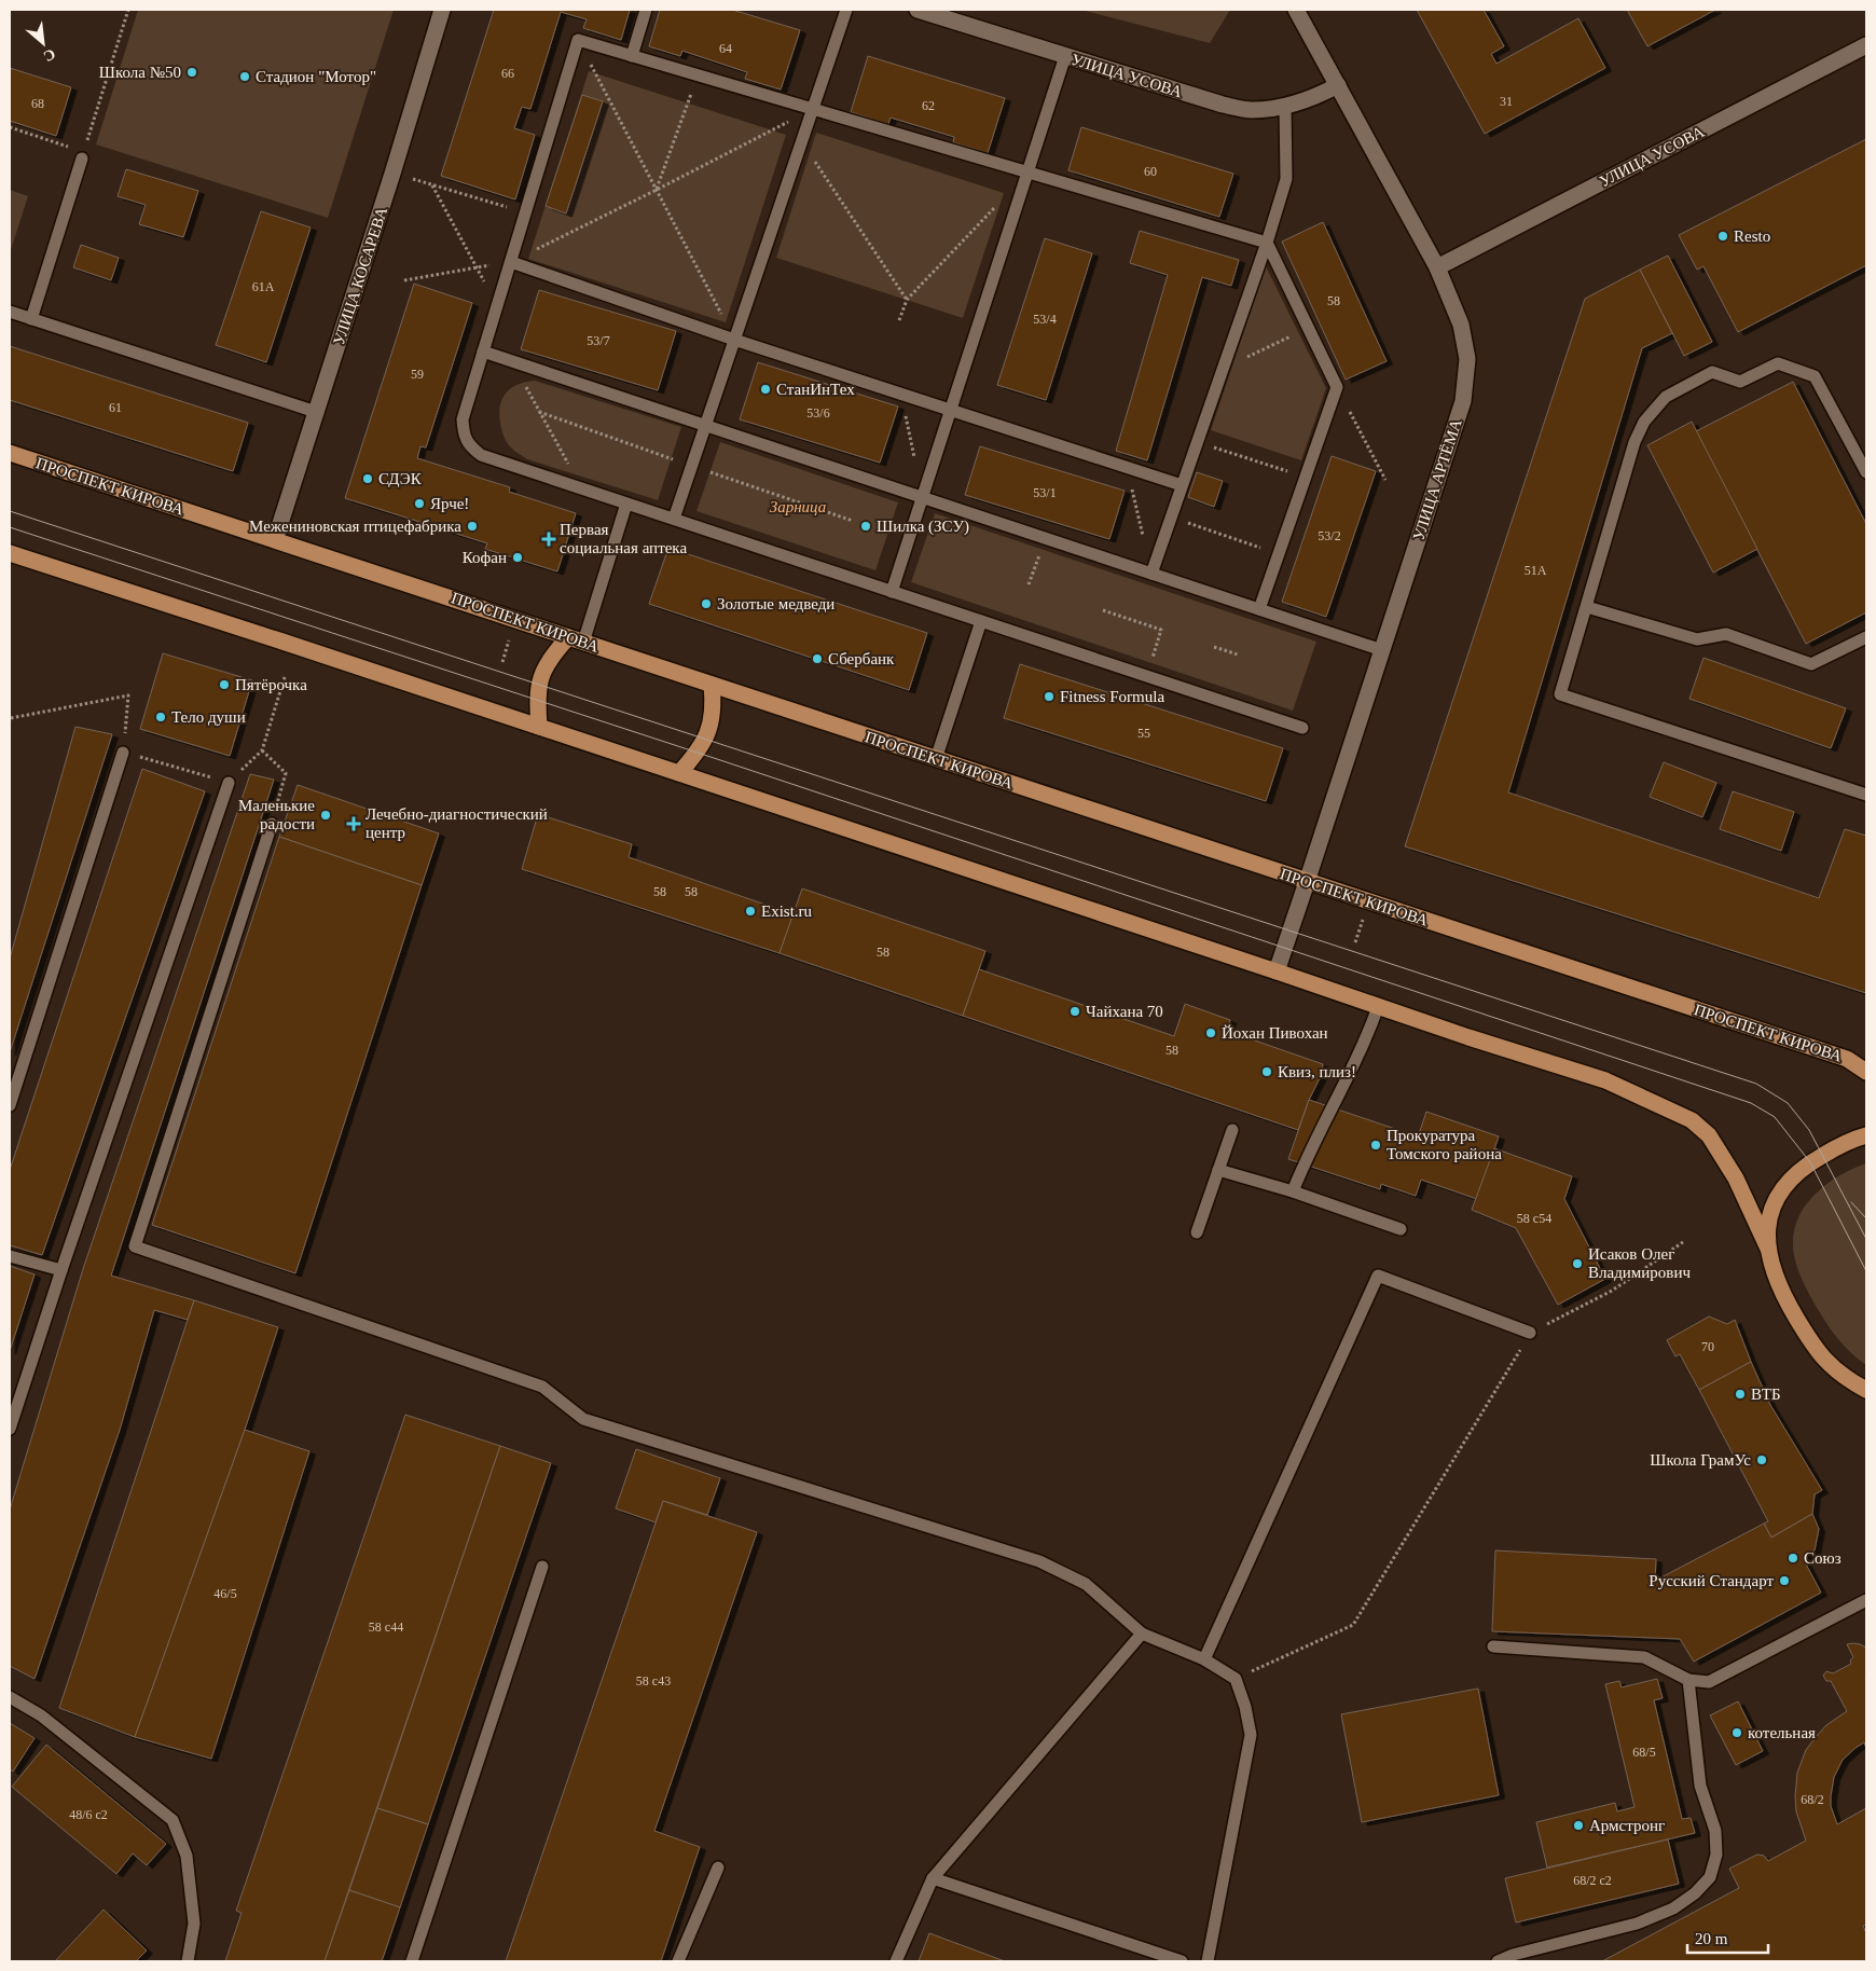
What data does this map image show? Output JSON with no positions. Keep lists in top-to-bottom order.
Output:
{
  "streets": {
    "main road": [
      "УЛИЦА УСОВА",
      "УЛИЦА КОСАРЕВА",
      "УЛИЦА АРТЁМА",
      "ПРОСПЕКТ КИРОВА"
    ]
  },
  "crossings": [
    ["УЛИЦА УСОВА", "УЛИЦА АРТЁМА"],
    ["УЛИЦА КОСАРЕВА", "ПРОСПЕКТ КИРОВА"],
    ["УЛИЦА АРТЁМА", "ПРОСПЕКТ КИРОВА"]
  ],
  "parks": ["Зарница"],
  "places": {
    "other": [
      "Школа №50",
      "Стадион \"Мотор\"",
      "Resto",
      "СтанИнТех",
      "СДЭК",
      "Ярче!",
      "Межениновская птицефабрика",
      "Шилка (ЗСУ)",
      "Кофан",
      "Золотые медведи",
      "Сбербанк",
      "Пятёрочка",
      "Fitness Formula",
      "Тело души",
      "Маленькие радости",
      "Exist.ru",
      "Чайхана 70",
      "Йохан Пивохан",
      "Квиз, плиз!",
      "Прокуратура Томского района",
      "Исаков Олег Владимирович",
      "ВТБ",
      "Школа ГрамУс",
      "Союз",
      "Русский Стандарт",
      "котельная",
      "Армстронг"
    ],
    "health": ["Первая социальная аптека", "Лечебно-диагностический центр"]
  },
  "house_numbers": [
    "64",
    "66",
    "31",
    "68",
    "62",
    "60",
    "61А",
    "58",
    "53/4",
    "53/7",
    "59",
    "61",
    "53/6",
    "53/1",
    "53/2",
    "51А",
    "55",
    "58",
    "58",
    "58",
    "58",
    "58 с54",
    "70",
    "46/5",
    "58 с44",
    "58 с43",
    "68/5",
    "68/2",
    "48/6 с2",
    "68/2 с2"
  ],
  "scale_bar": "20 m",
  "north": "bottom right"
}
